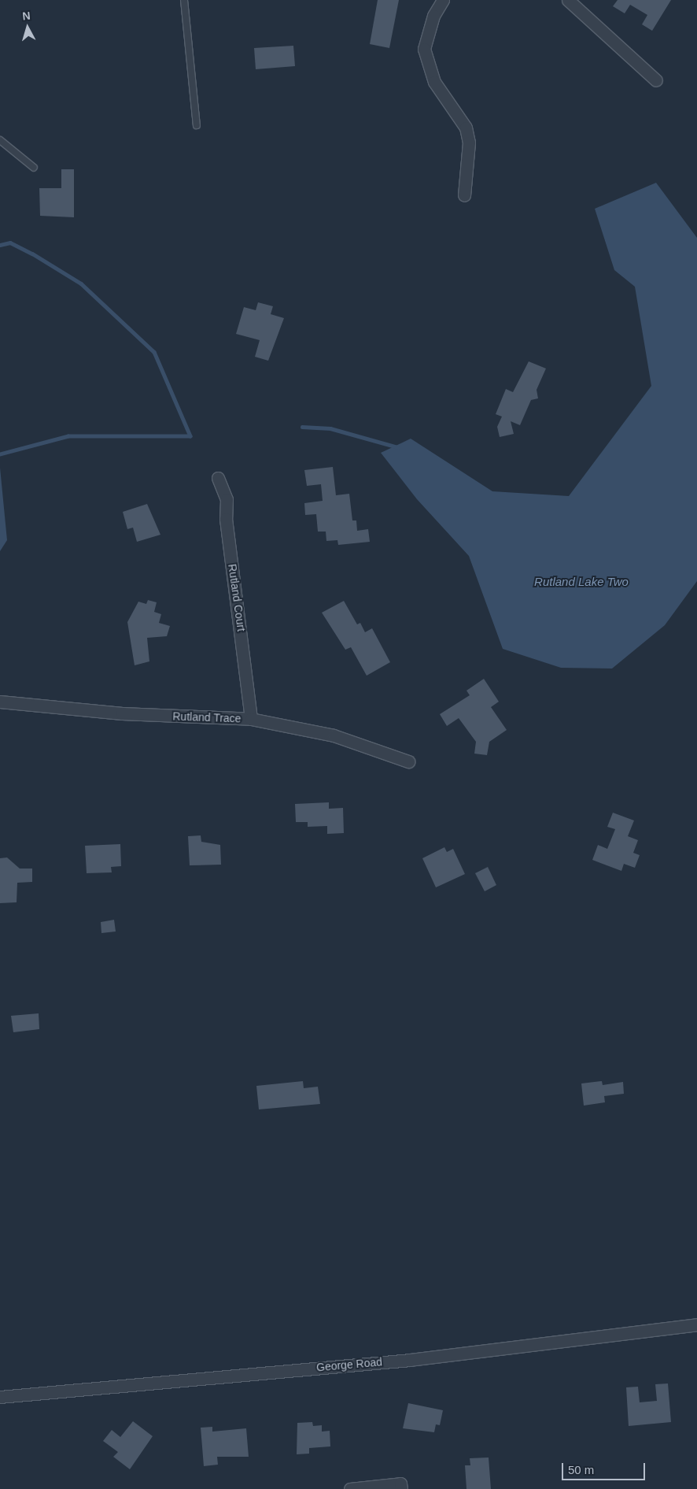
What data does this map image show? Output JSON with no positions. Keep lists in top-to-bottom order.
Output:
{
  "streets": {
    "street": ["Rutland Court", "Rutland Trace", "George Road"]
  },
  "crossings": [
    ["Rutland Court", "Rutland Trace"]
  ],
  "water": ["Rutland Lake Two"],
  "scale_bar": "50 m",
  "north": "top"
}
